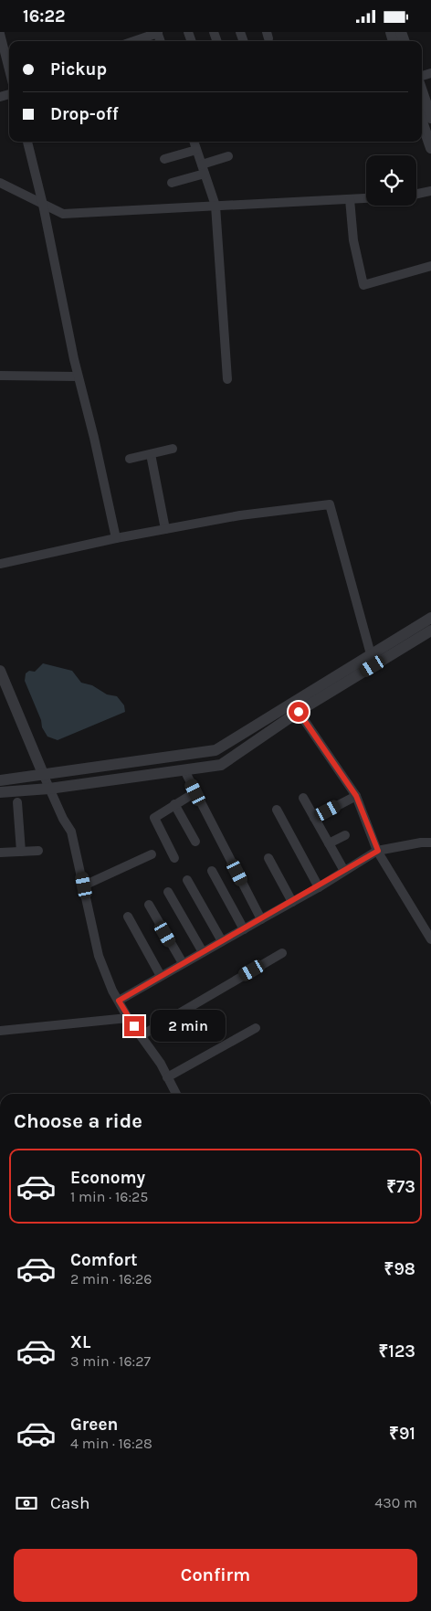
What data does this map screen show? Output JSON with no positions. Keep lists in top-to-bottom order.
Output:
{
  "page": {
    "status": "16:22",
    "banner": ["Pickup", "Drop-off"],
    "bubble": "2 min",
    "heading": "Choose a ride",
    "list": [
      {
        "name": "Economy",
        "note": "1 min · 16:25",
        "value": "₹73"
      },
      {
        "name": "Comfort",
        "note": "2 min · 16:26",
        "value": "₹98"
      },
      {
        "name": "XL",
        "note": "3 min · 16:27",
        "value": "₹123"
      },
      {
        "name": "Green",
        "note": "4 min · 16:28",
        "value": "₹91"
      }
    ],
    "pay": ["Cash", "430 m"],
    "buttons": "Confirm"
  }
}
